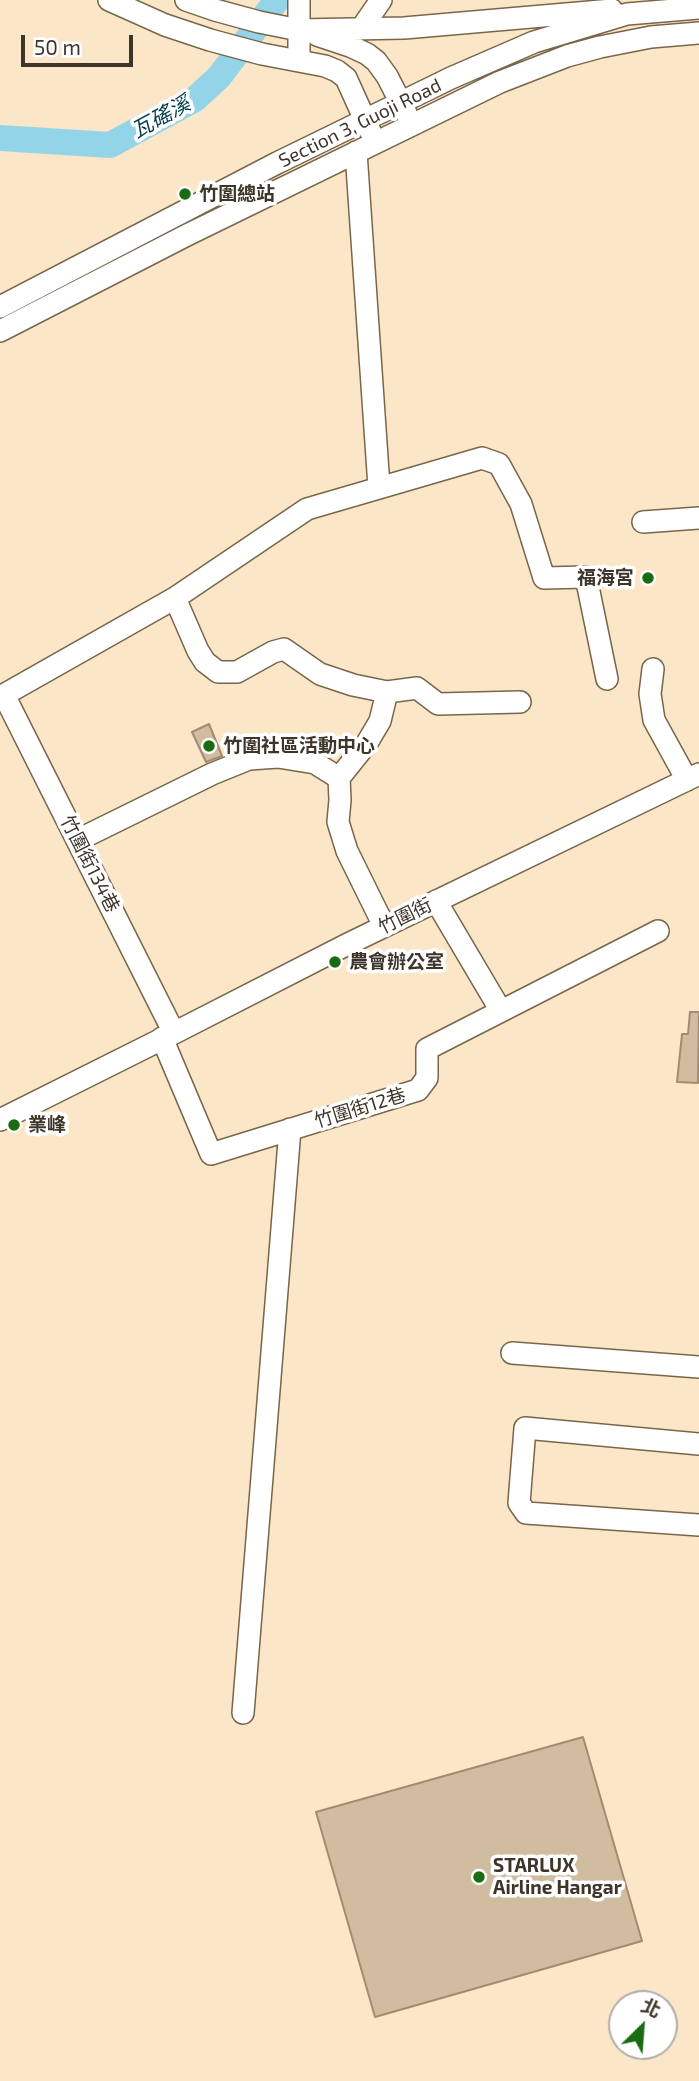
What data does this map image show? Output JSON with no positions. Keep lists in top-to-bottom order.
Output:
{
  "streets": {
    "street": [
      "Section 3, Guoji Road",
      "竹圍街134巷",
      "竹圍街",
      "竹圍街12巷"
    ]
  },
  "crossings": [
    ["竹圍街134巷", "竹圍街"],
    ["竹圍街134巷", "竹圍街12巷"],
    ["竹圍街", "竹圍街12巷"]
  ],
  "water": ["瓦磘溪"],
  "places": [
    "竹圍總站",
    "福海宮",
    "竹圍社區活動中心",
    "農會辦公室",
    "業峰",
    "STARLUX Airline Hangar"
  ],
  "scale_bar": "50 m",
  "north": "top right"
}
